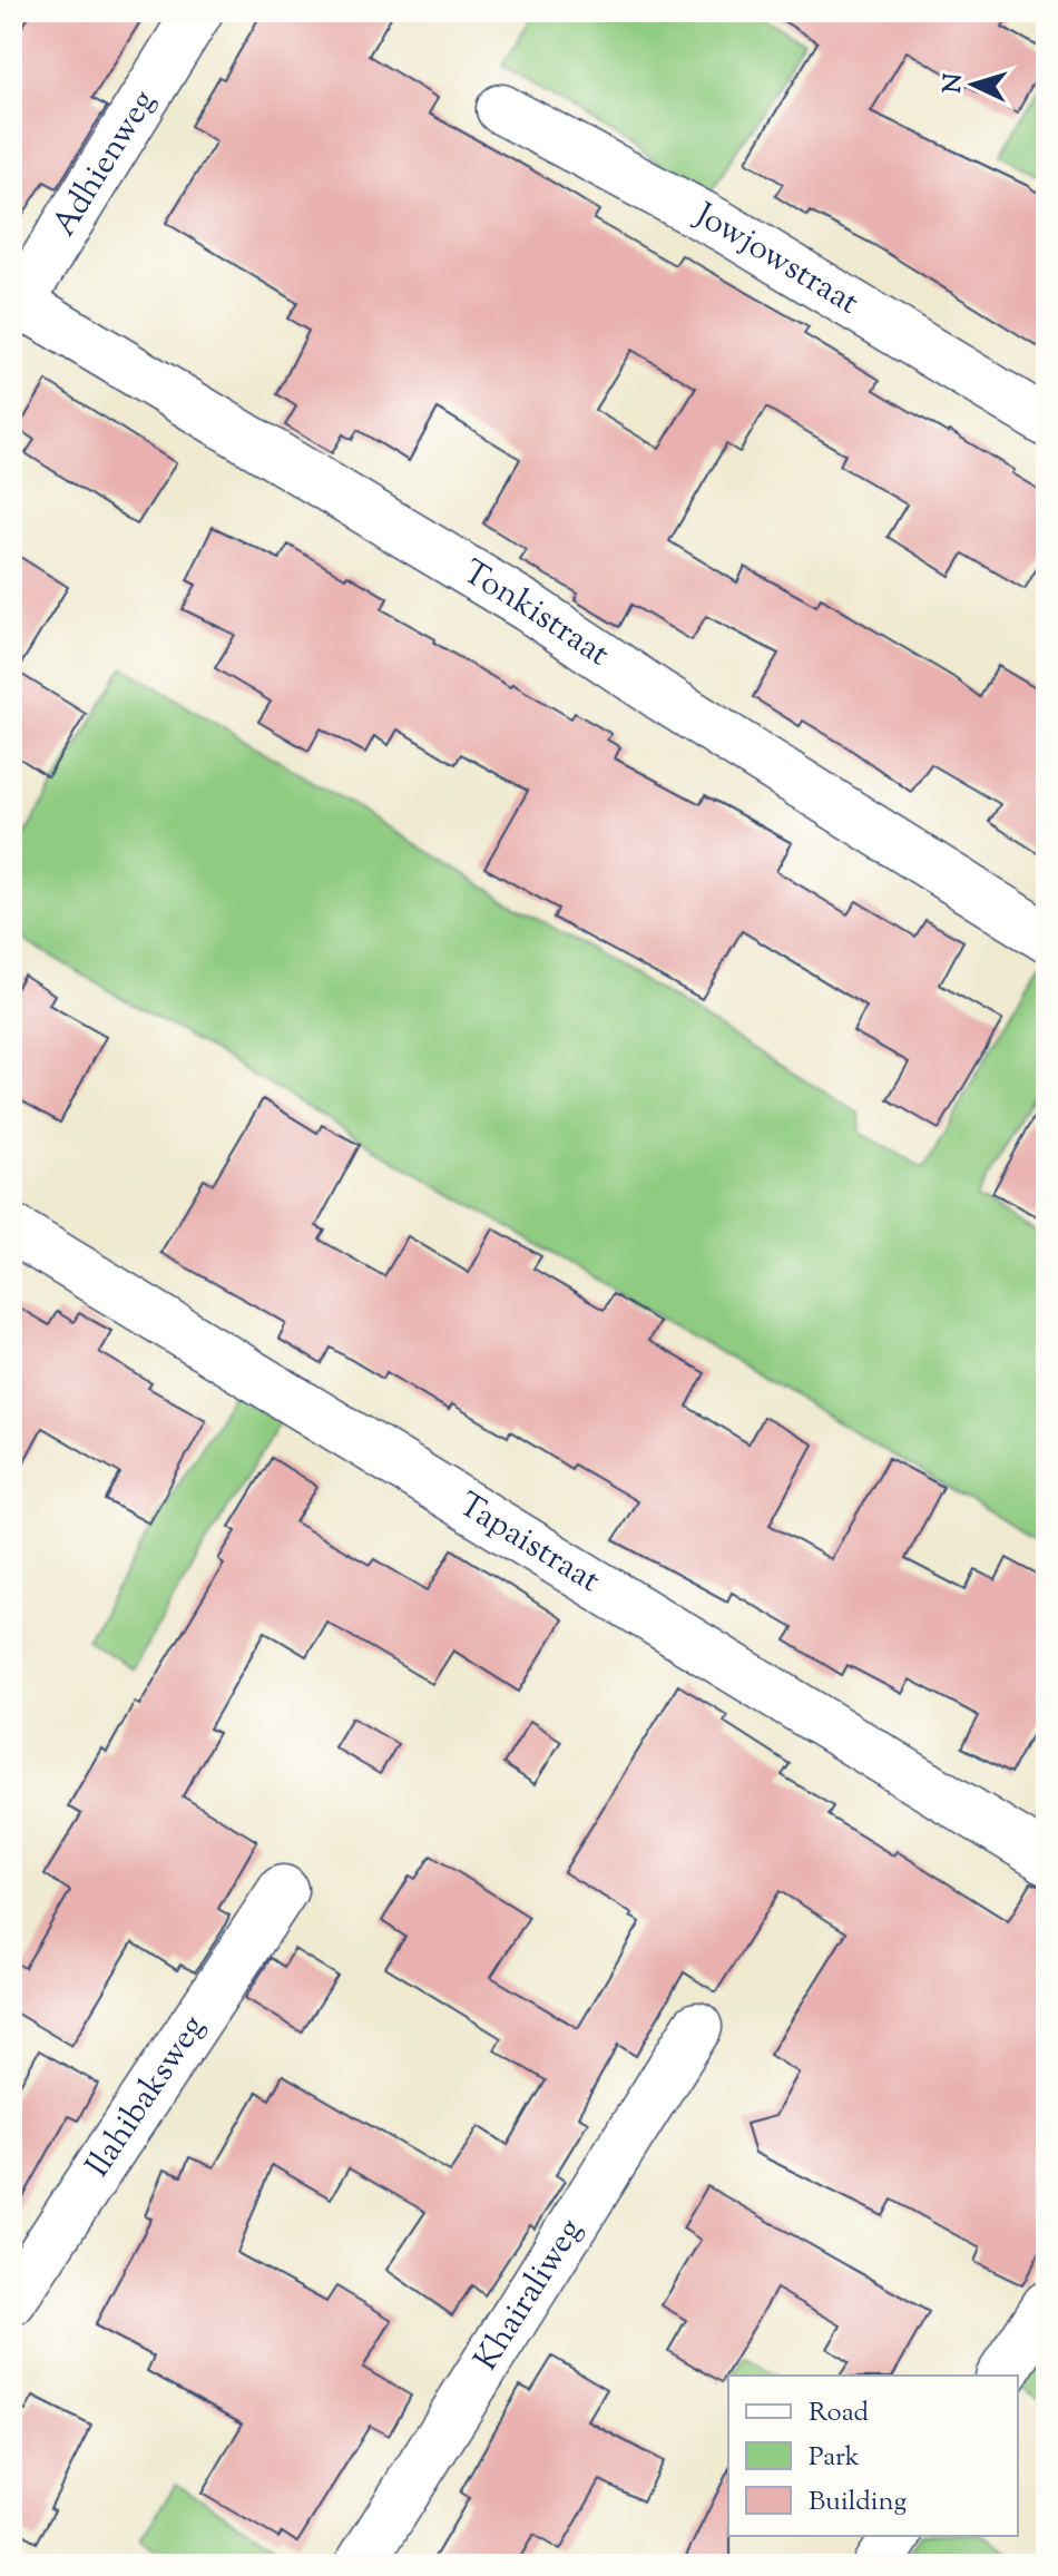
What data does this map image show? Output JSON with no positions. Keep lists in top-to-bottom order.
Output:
{
  "streets": {
    "street": [
      "Adhienweg",
      "Jowjowstraat",
      "Tonkistraat",
      "Tapaistraat",
      "Ilahibaksweg",
      "Khairaliweg"
    ]
  },
  "crossings": [
    ["Adhienweg", "Tonkistraat"]
  ],
  "legend": ["Road", "Park", "Building"],
  "north": "left"
}
